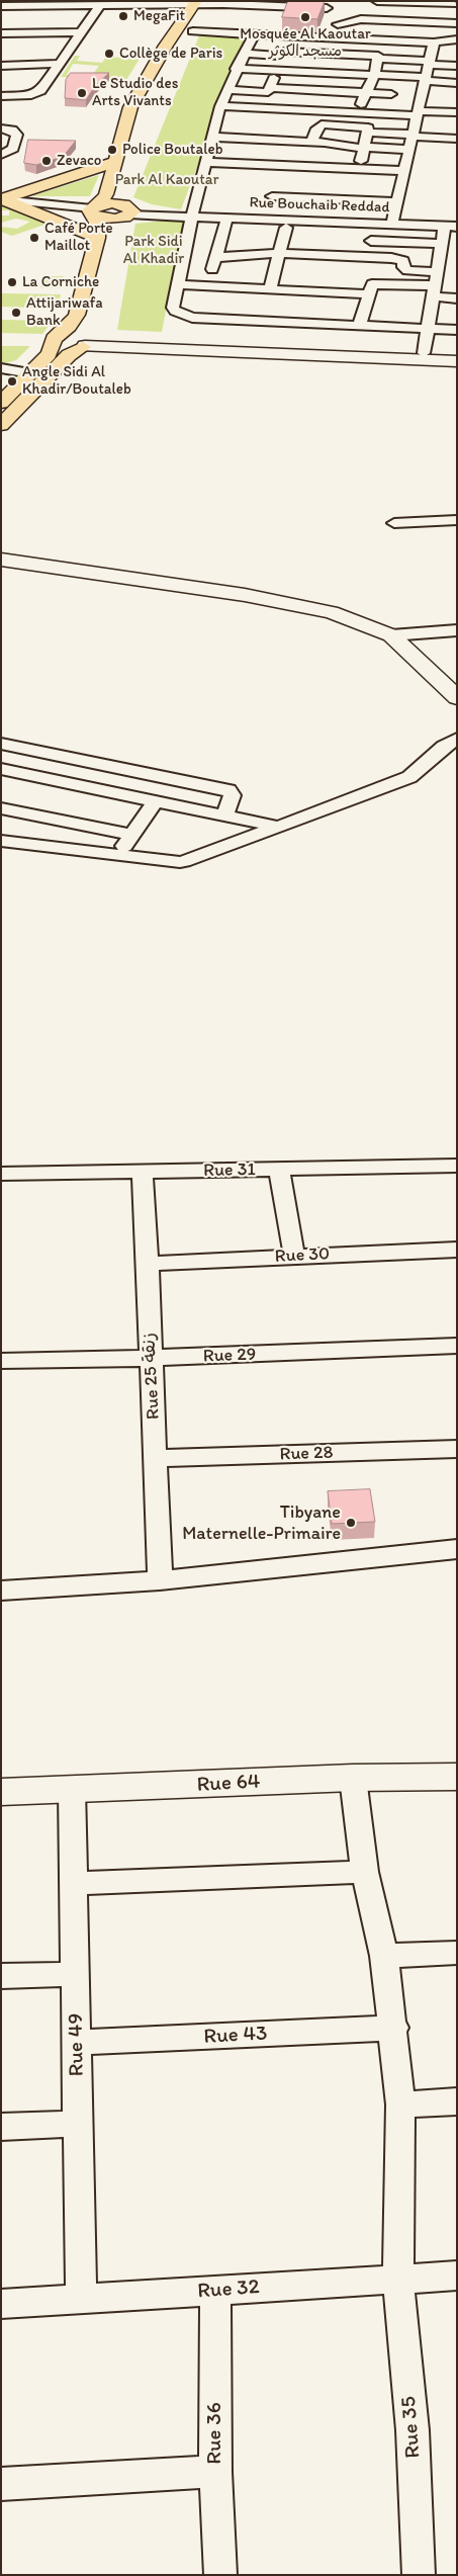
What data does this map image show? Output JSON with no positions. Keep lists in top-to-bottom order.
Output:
{
  "streets": {
    "main road": ["Rue 64"],
    "street": [
      "Rue Bouchaib Reddad",
      "Rue 31",
      "Rue 30",
      "Rue 29",
      "Rue 25 زنقة",
      "Rue 28",
      "Rue 43",
      "Rue 49",
      "Rue 32",
      "Rue 35",
      "Rue 36"
    ]
  },
  "crossings": [
    ["Rue 31", "Rue 25 زنقة"],
    ["Rue 30", "Rue 25 زنقة"],
    ["Rue 29", "Rue 25 زنقة"],
    ["Rue 25 زنقة", "Rue 28"],
    ["Rue 64", "Rue 49"],
    ["Rue 64", "Rue 35"],
    ["Rue 43", "Rue 49"],
    ["Rue 43", "Rue 35"],
    ["Rue 49", "Rue 32"],
    ["Rue 32", "Rue 35"],
    ["Rue 32", "Rue 36"]
  ],
  "parks": ["Park Al Kaoutar", "Park Sidi Al Khadir"],
  "places": [
    "MegaFit",
    "Mosquée Al Kaoutar مسجد الكوثر",
    "Collège de Paris",
    "Le Studio des Arts Vivants",
    "Police Boutaleb",
    "Zevaco",
    "Café Porte Maillot",
    "La Corniche",
    "Attijariwafa Bank",
    "Angle Sidi Al Khadir/Boutaleb",
    "Tibyane Maternelle-Primaire"
  ]
}
